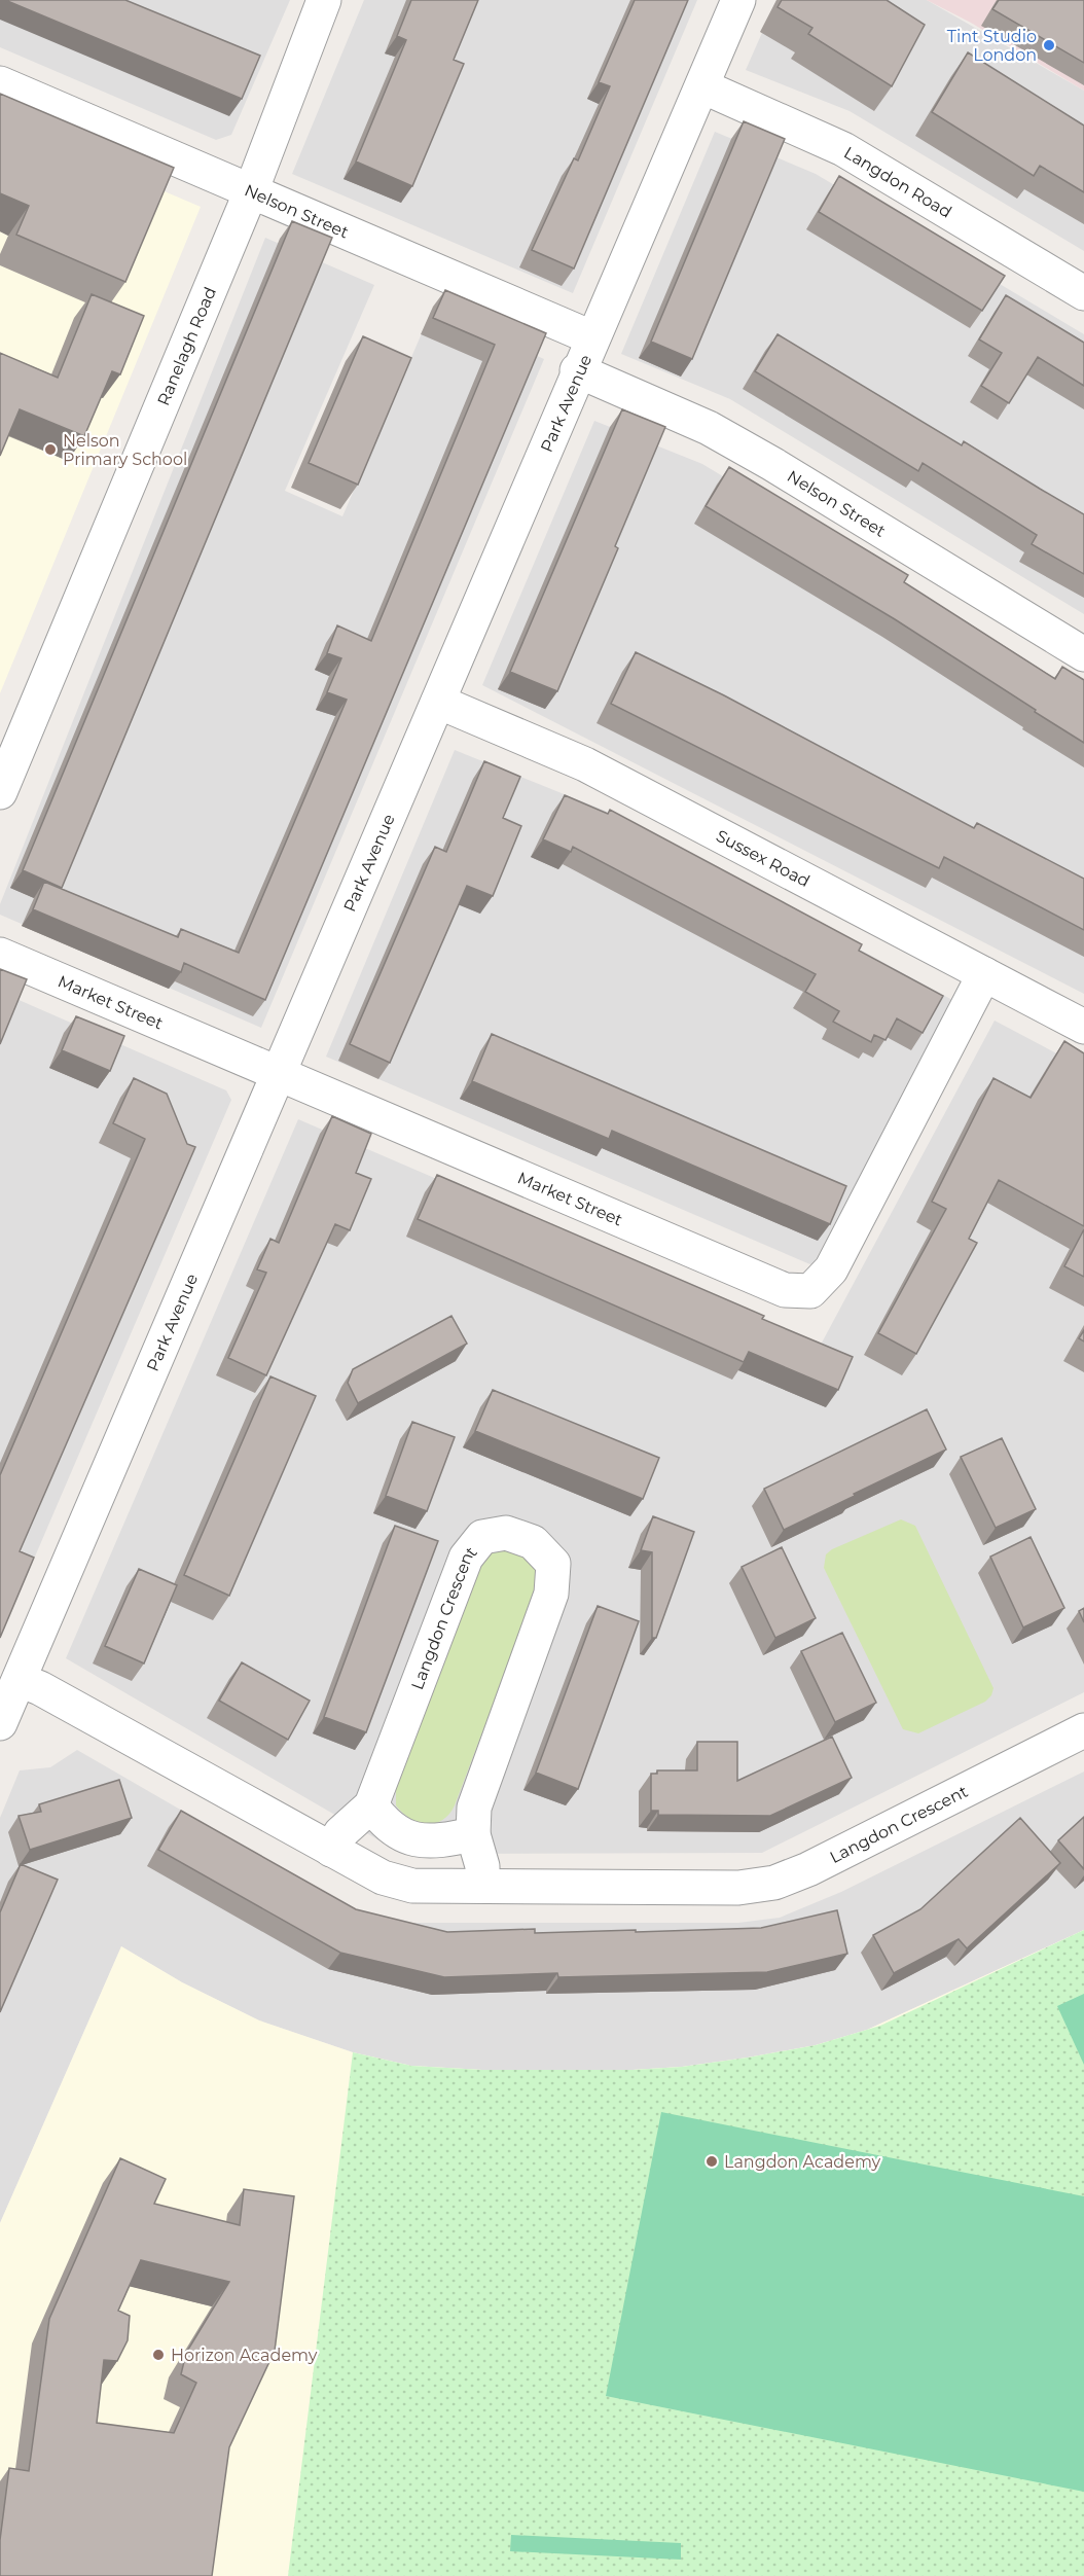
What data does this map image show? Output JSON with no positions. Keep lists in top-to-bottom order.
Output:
{
  "streets": {
    "street": [
      "Langdon Road",
      "Nelson Street",
      "Ranelagh Road",
      "Park Avenue",
      "Sussex Road",
      "Market Street",
      "Langdon Crescent"
    ]
  },
  "crossings": [
    ["Langdon Road", "Park Avenue"],
    ["Nelson Street", "Ranelagh Road"],
    ["Nelson Street", "Park Avenue"],
    ["Park Avenue", "Sussex Road"],
    ["Park Avenue", "Market Street"],
    ["Park Avenue", "Langdon Crescent"],
    ["Sussex Road", "Market Street"]
  ],
  "places": [
    "Tint Studio London",
    "Nelson Primary School",
    "Langdon Academy",
    "Horizon Academy"
  ]
}
